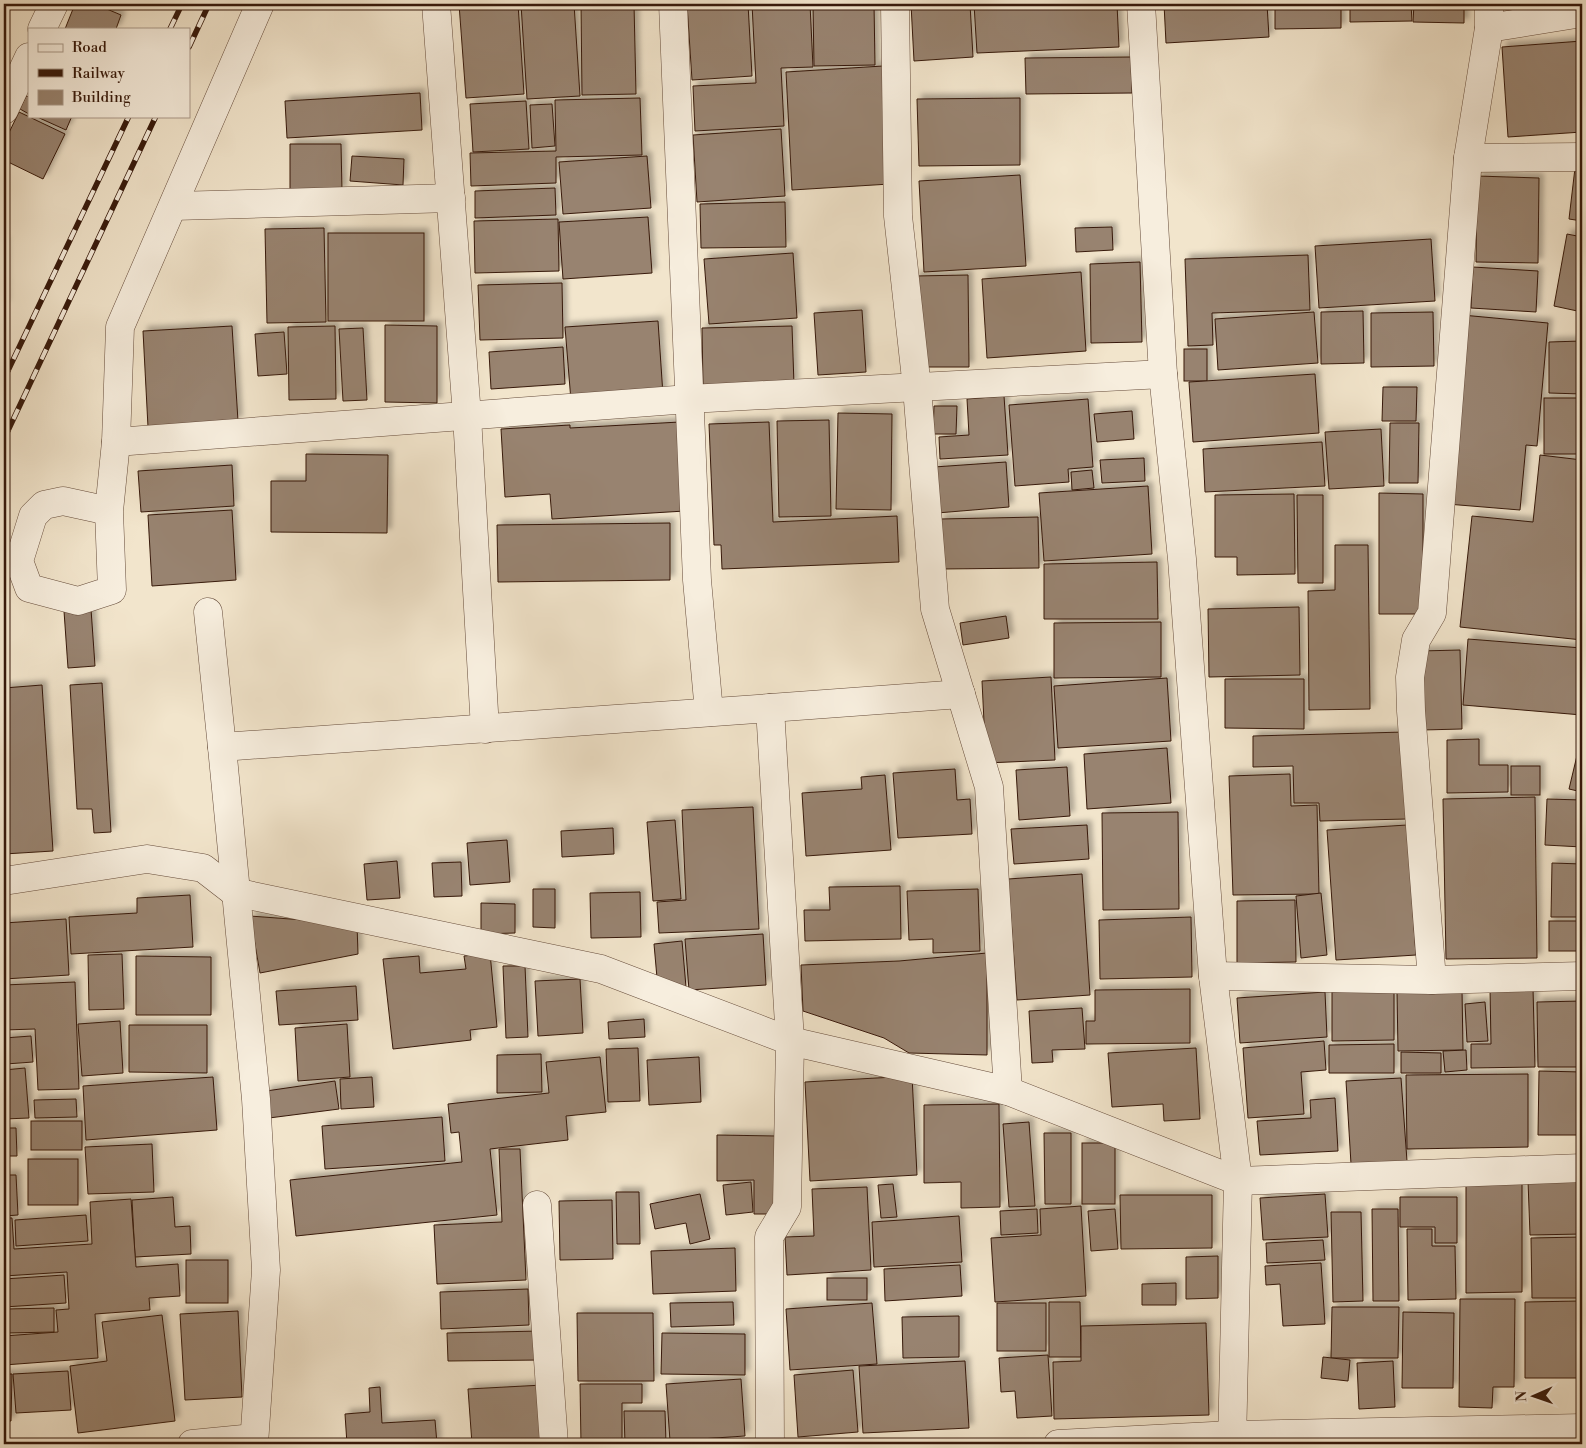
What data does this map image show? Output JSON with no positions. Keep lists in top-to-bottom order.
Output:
{
  "legend": ["Road", "Railway", "Building"],
  "north": "left"
}
